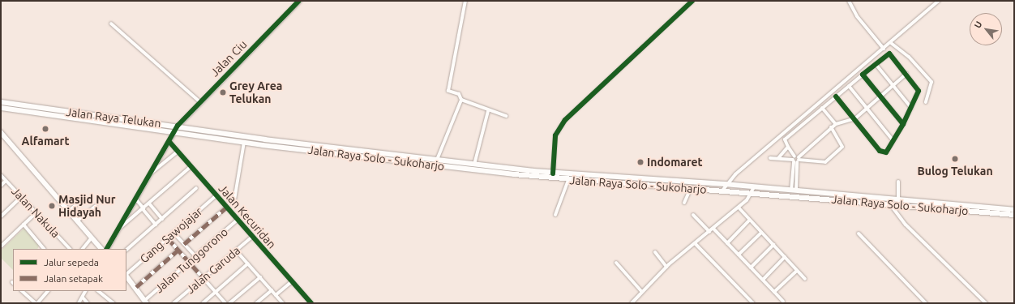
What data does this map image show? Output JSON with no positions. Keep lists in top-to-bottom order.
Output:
{
  "streets": {
    "main road": ["Jalan Raya Telukan", "Jalan Raya Solo - Sukoharjo"],
    "street": [
      "Jalan Ciu",
      "Jalan Nakula",
      "Jalan Kecuridan",
      "Gang Sawojajar",
      "Jalan Tunggorono",
      "Jalan Garuda"
    ]
  },
  "crossings": [
    ["Jalan Ciu", "Jalan Raya Telukan"],
    ["Jalan Ciu", "Jalan Kecuridan"],
    ["Jalan Raya Telukan", "Jalan Raya Solo - Sukoharjo"],
    ["Jalan Kecuridan", "Gang Sawojajar"],
    ["Jalan Kecuridan", "Jalan Tunggorono"],
    ["Jalan Kecuridan", "Jalan Garuda"]
  ],
  "places": [
    "Grey Area Telukan",
    "Alfamart",
    "Bulog Telukan",
    "Indomaret",
    "Masjid Nur Hidayah"
  ],
  "legend": ["Jalur sepeda", "Jalan setapak"],
  "north": "top left"
}
